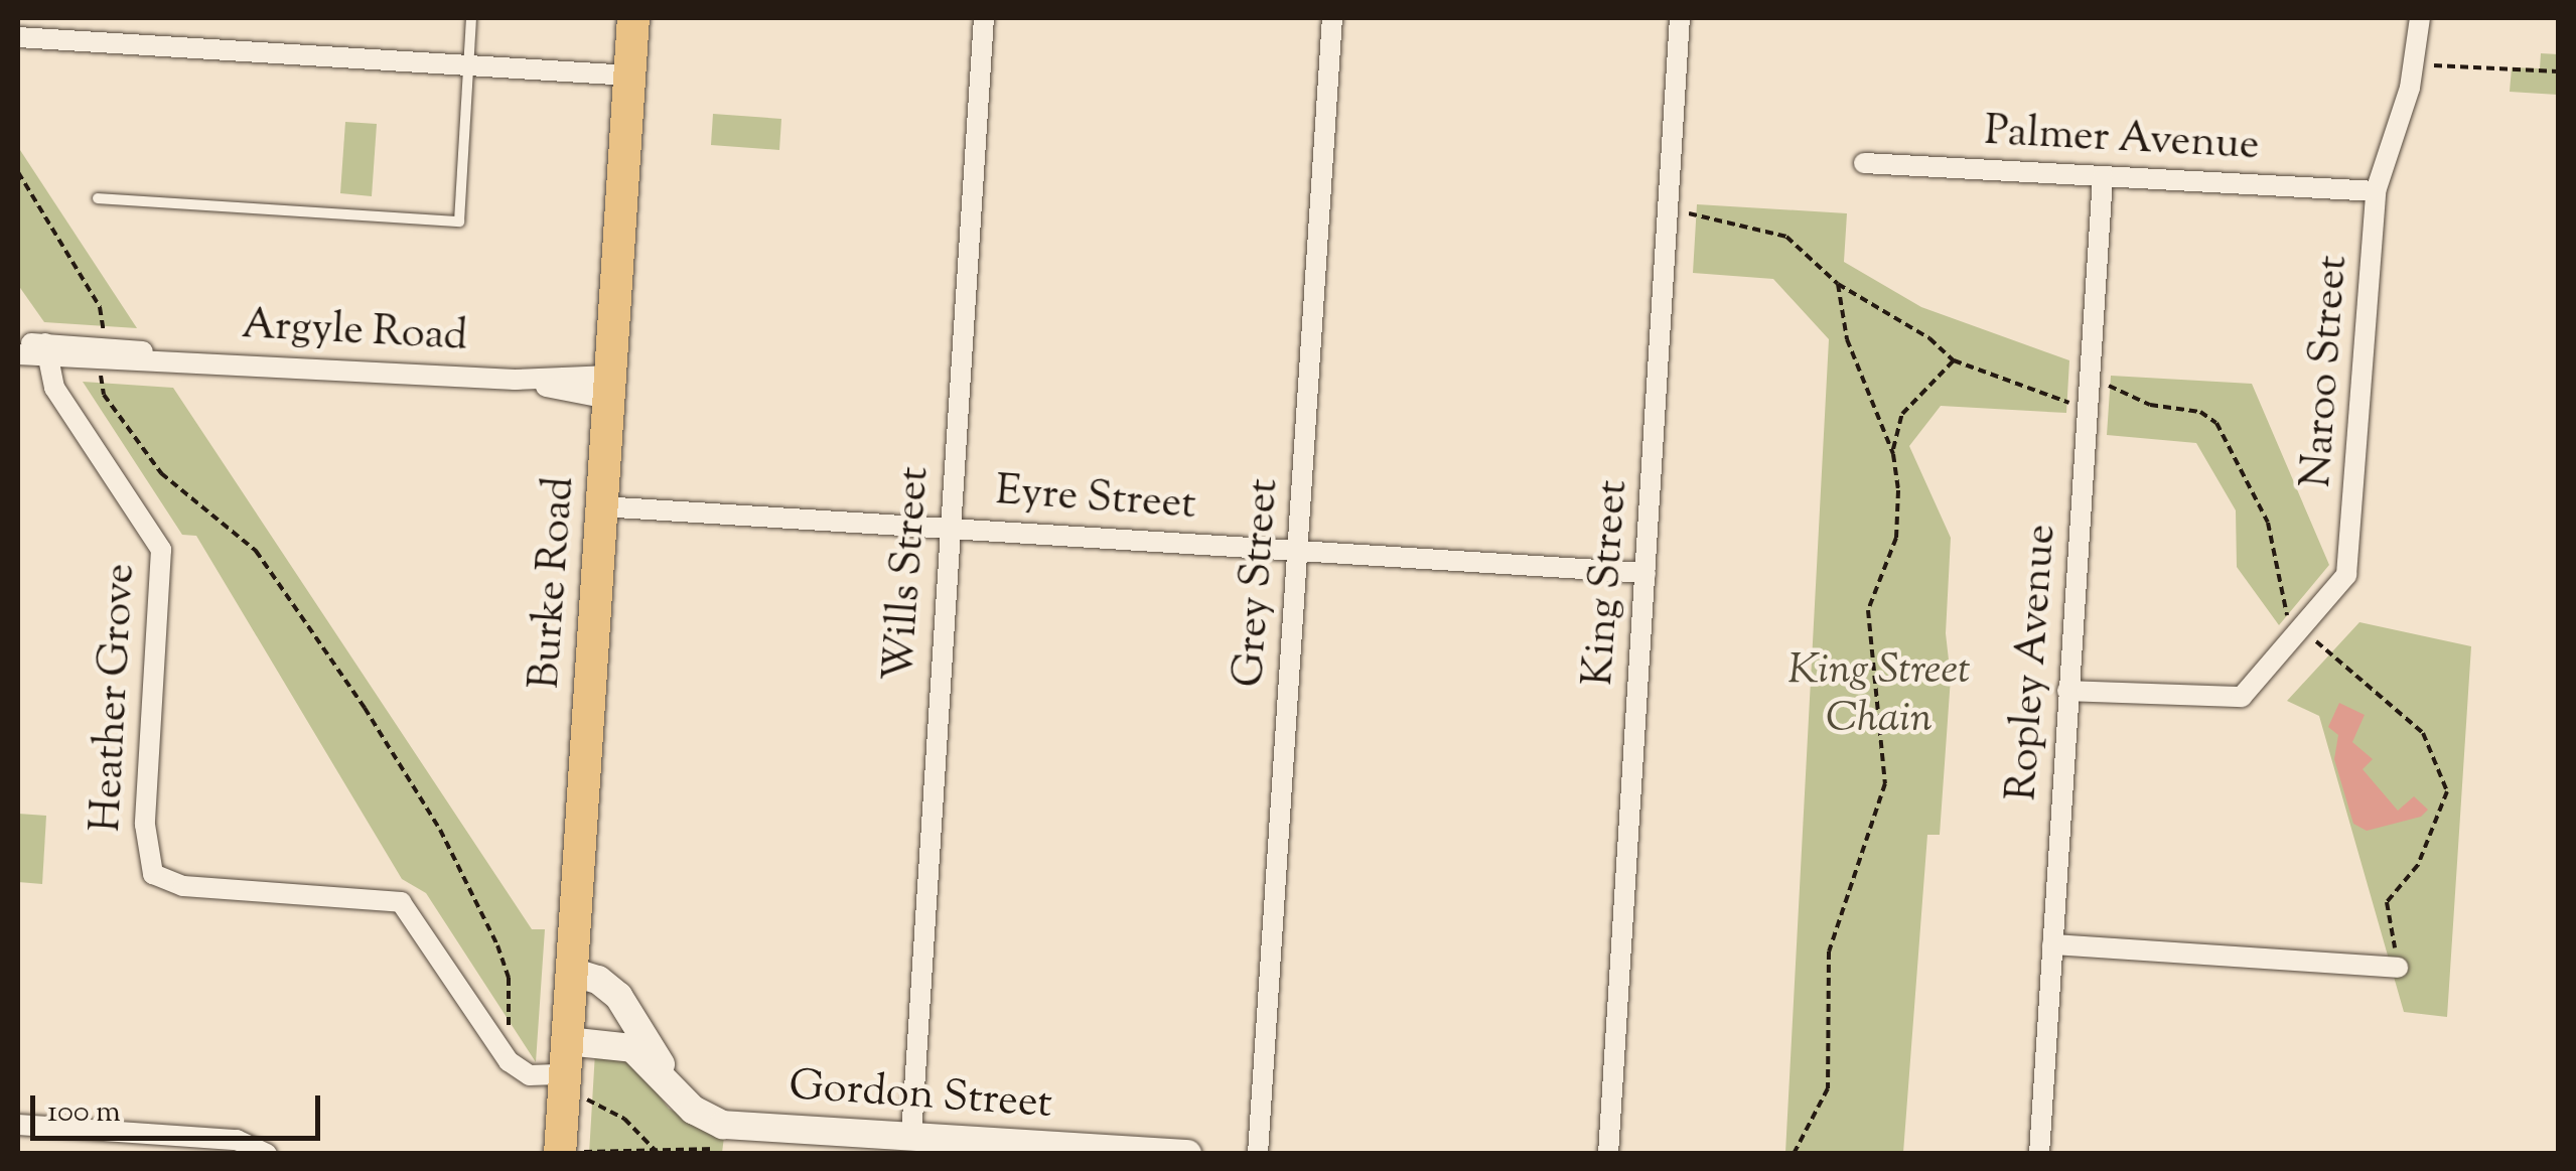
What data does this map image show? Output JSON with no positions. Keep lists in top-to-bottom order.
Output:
{
  "streets": {
    "main road": ["Burke Road"],
    "street": [
      "Palmer Avenue",
      "Argyle Road",
      "Naroo Street",
      "Eyre Street",
      "Wills Street",
      "Grey Street",
      "King Street",
      "Ropley Avenue",
      "Heather Grove",
      "Gordon Street"
    ]
  },
  "crossings": [
    ["Palmer Avenue", "Naroo Street"],
    ["Palmer Avenue", "Ropley Avenue"],
    ["Argyle Road", "Burke Road"],
    ["Argyle Road", "Heather Grove"],
    ["Naroo Street", "Ropley Avenue"],
    ["Eyre Street", "Wills Street"],
    ["Eyre Street", "Burke Road"],
    ["Eyre Street", "Grey Street"],
    ["Eyre Street", "King Street"],
    ["Wills Street", "Gordon Street"],
    ["Burke Road", "Gordon Street"]
  ],
  "parks": ["King Street Chain"],
  "scale_bar": "100 m"
}
